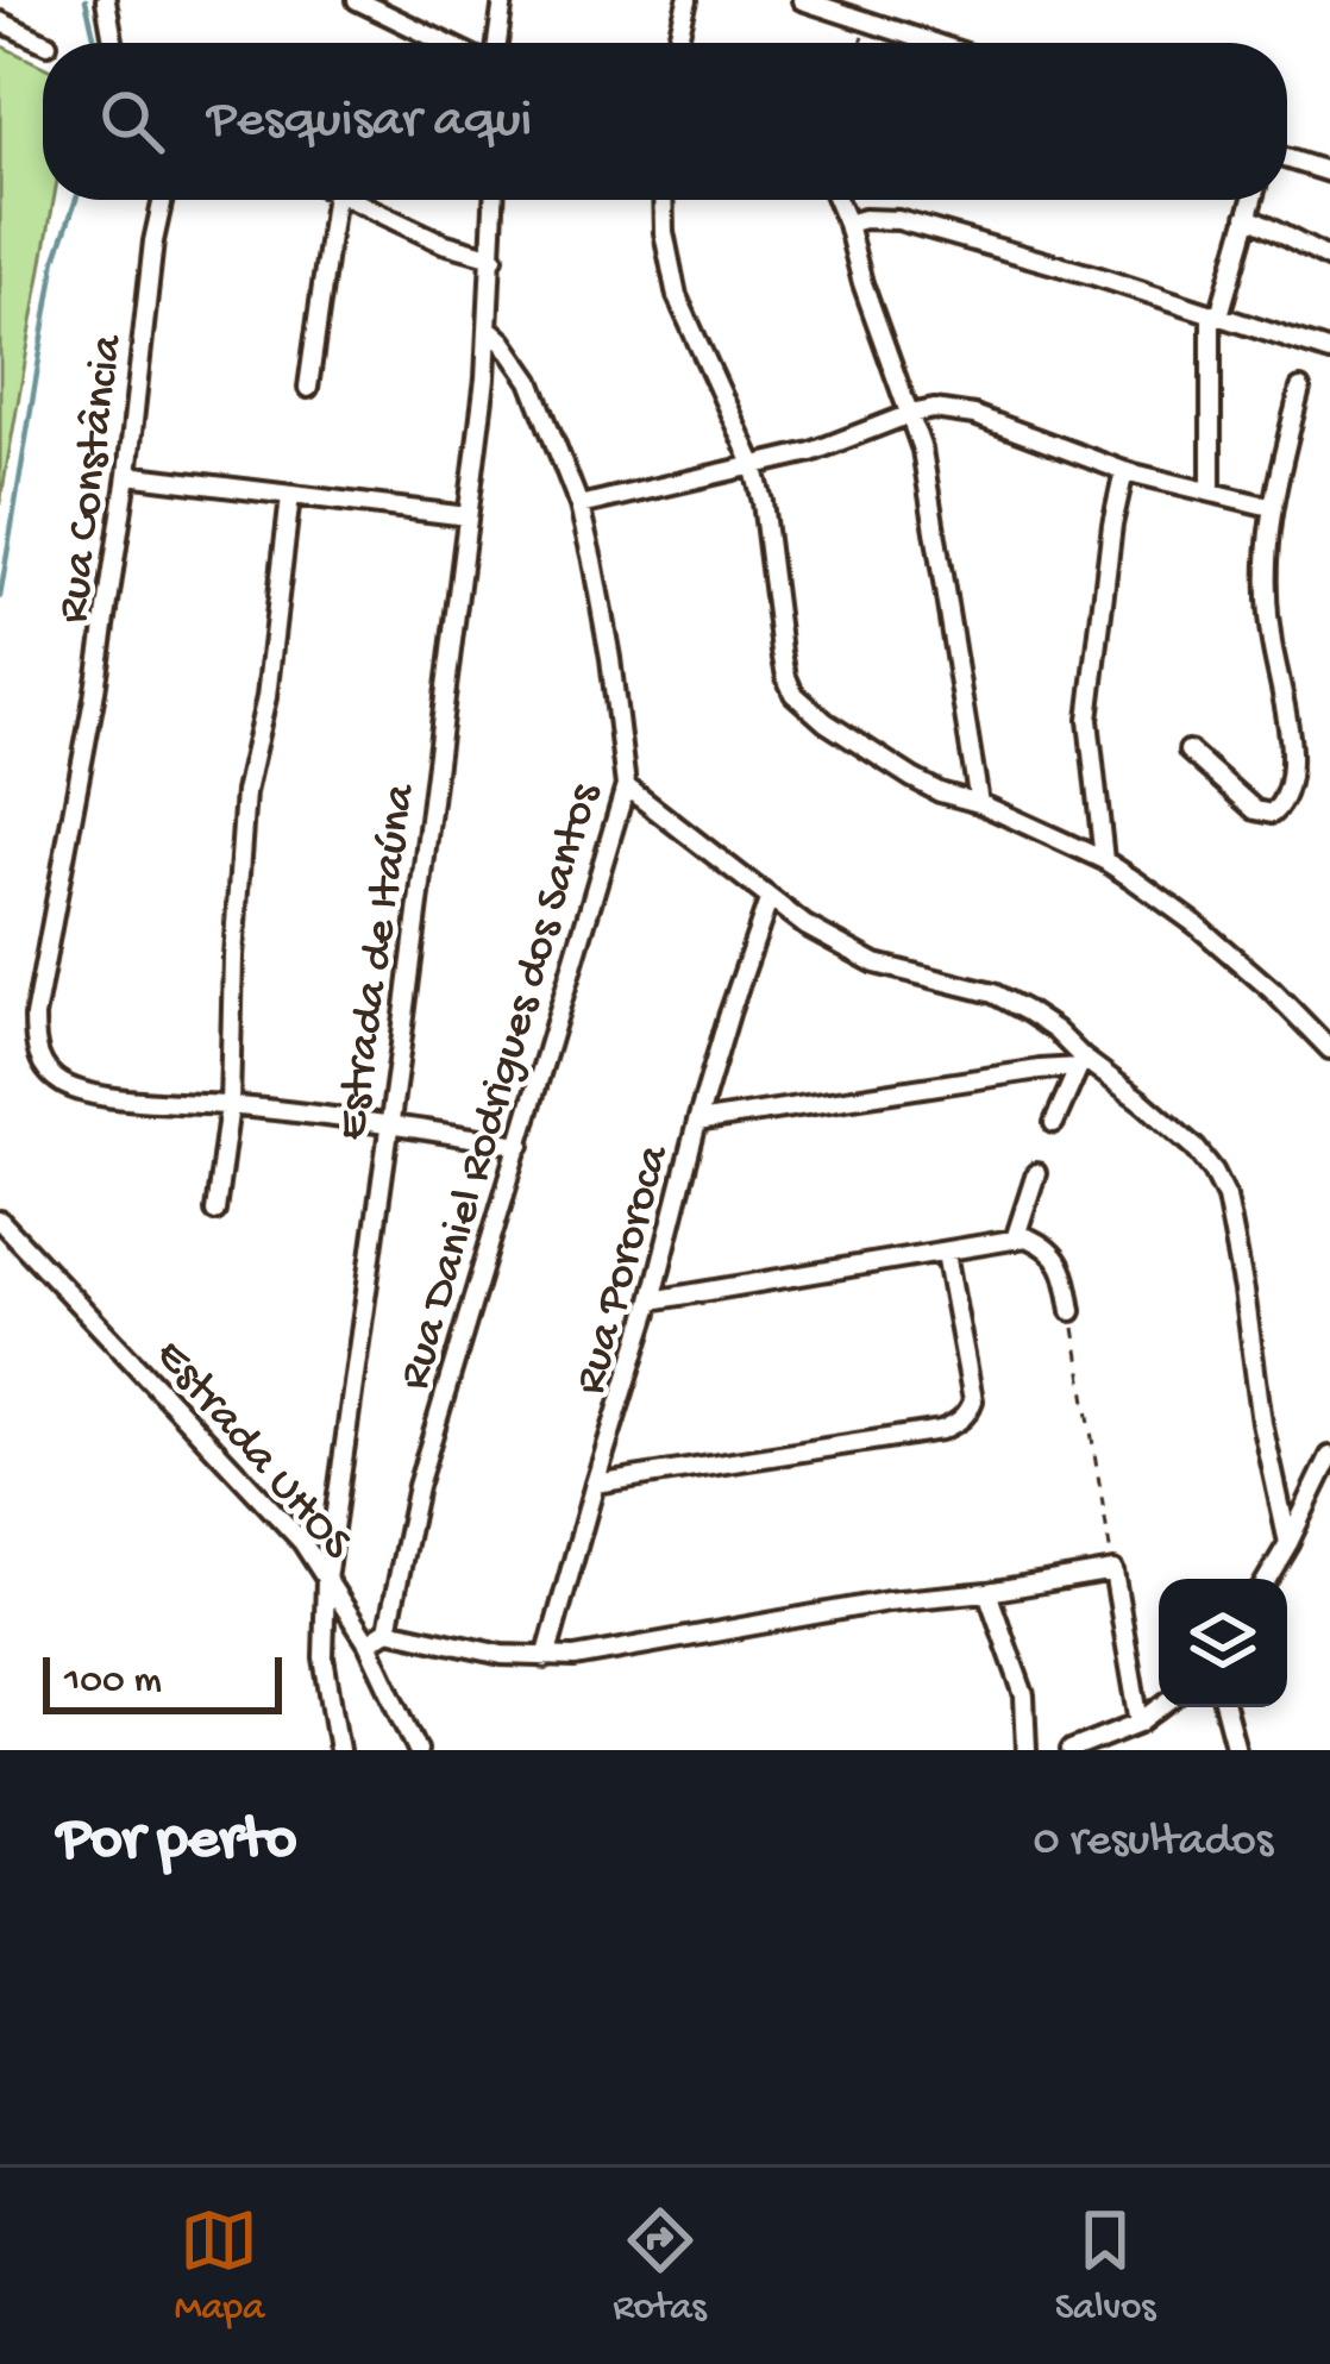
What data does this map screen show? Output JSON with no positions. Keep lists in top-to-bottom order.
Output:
{
  "streets": {
    "street": [
      "Rua Constância",
      "Estrada de Itaúna",
      "Rua Daniel Rodrigues dos Santos",
      "Rua Pororoca",
      "Estrada UHOS"
    ]
  },
  "crossings": [
    ["Estrada de Itaúna", "Rua Daniel Rodrigues dos Santos"],
    ["Estrada de Itaúna", "Estrada UHOS"]
  ],
  "scale_bar": "100 m",
  "page": {
    "search": "Pesquisar aqui",
    "scale": "100 m",
    "heading": ["Por perto", "0 resultados"],
    "nav": ["Mapa", "Rotas", "Salvos"]
  }
}
